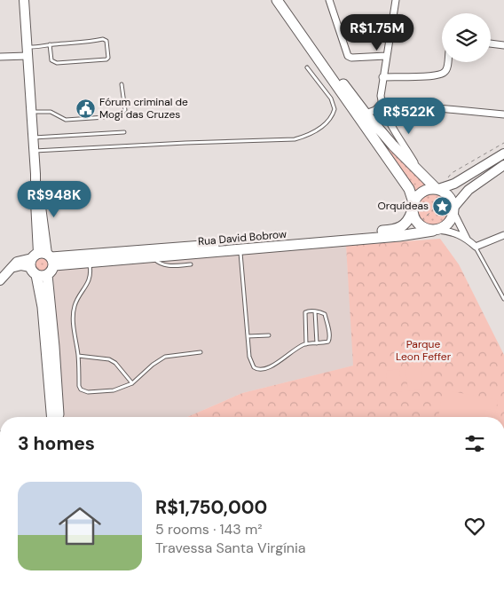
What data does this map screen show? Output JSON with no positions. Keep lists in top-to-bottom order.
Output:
{
  "streets": {
    "highway": ["Rua David Bobrow"]
  },
  "parks": ["Parque Leon Feffer"],
  "places": {
    "public building": ["Fórum criminal de Mogi das Cruzes"],
    "place": ["Orquídeas"]
  },
  "page": {
    "price": ["R$1.75M", "R$522K", "R$948K"],
    "heading": "3 homes",
    "list": [
      {
        "name": "R$1,750,000",
        "note": "5 rooms · 143 m² · Travessa Santa Virgínia"
      }
    ]
  }
}
